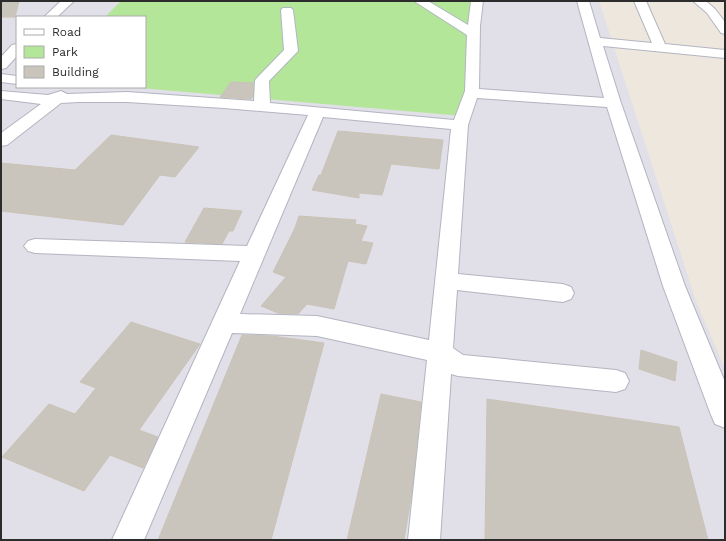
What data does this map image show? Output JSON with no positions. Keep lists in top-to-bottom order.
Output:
{
  "legend": ["Road", "Park", "Building"]
}
